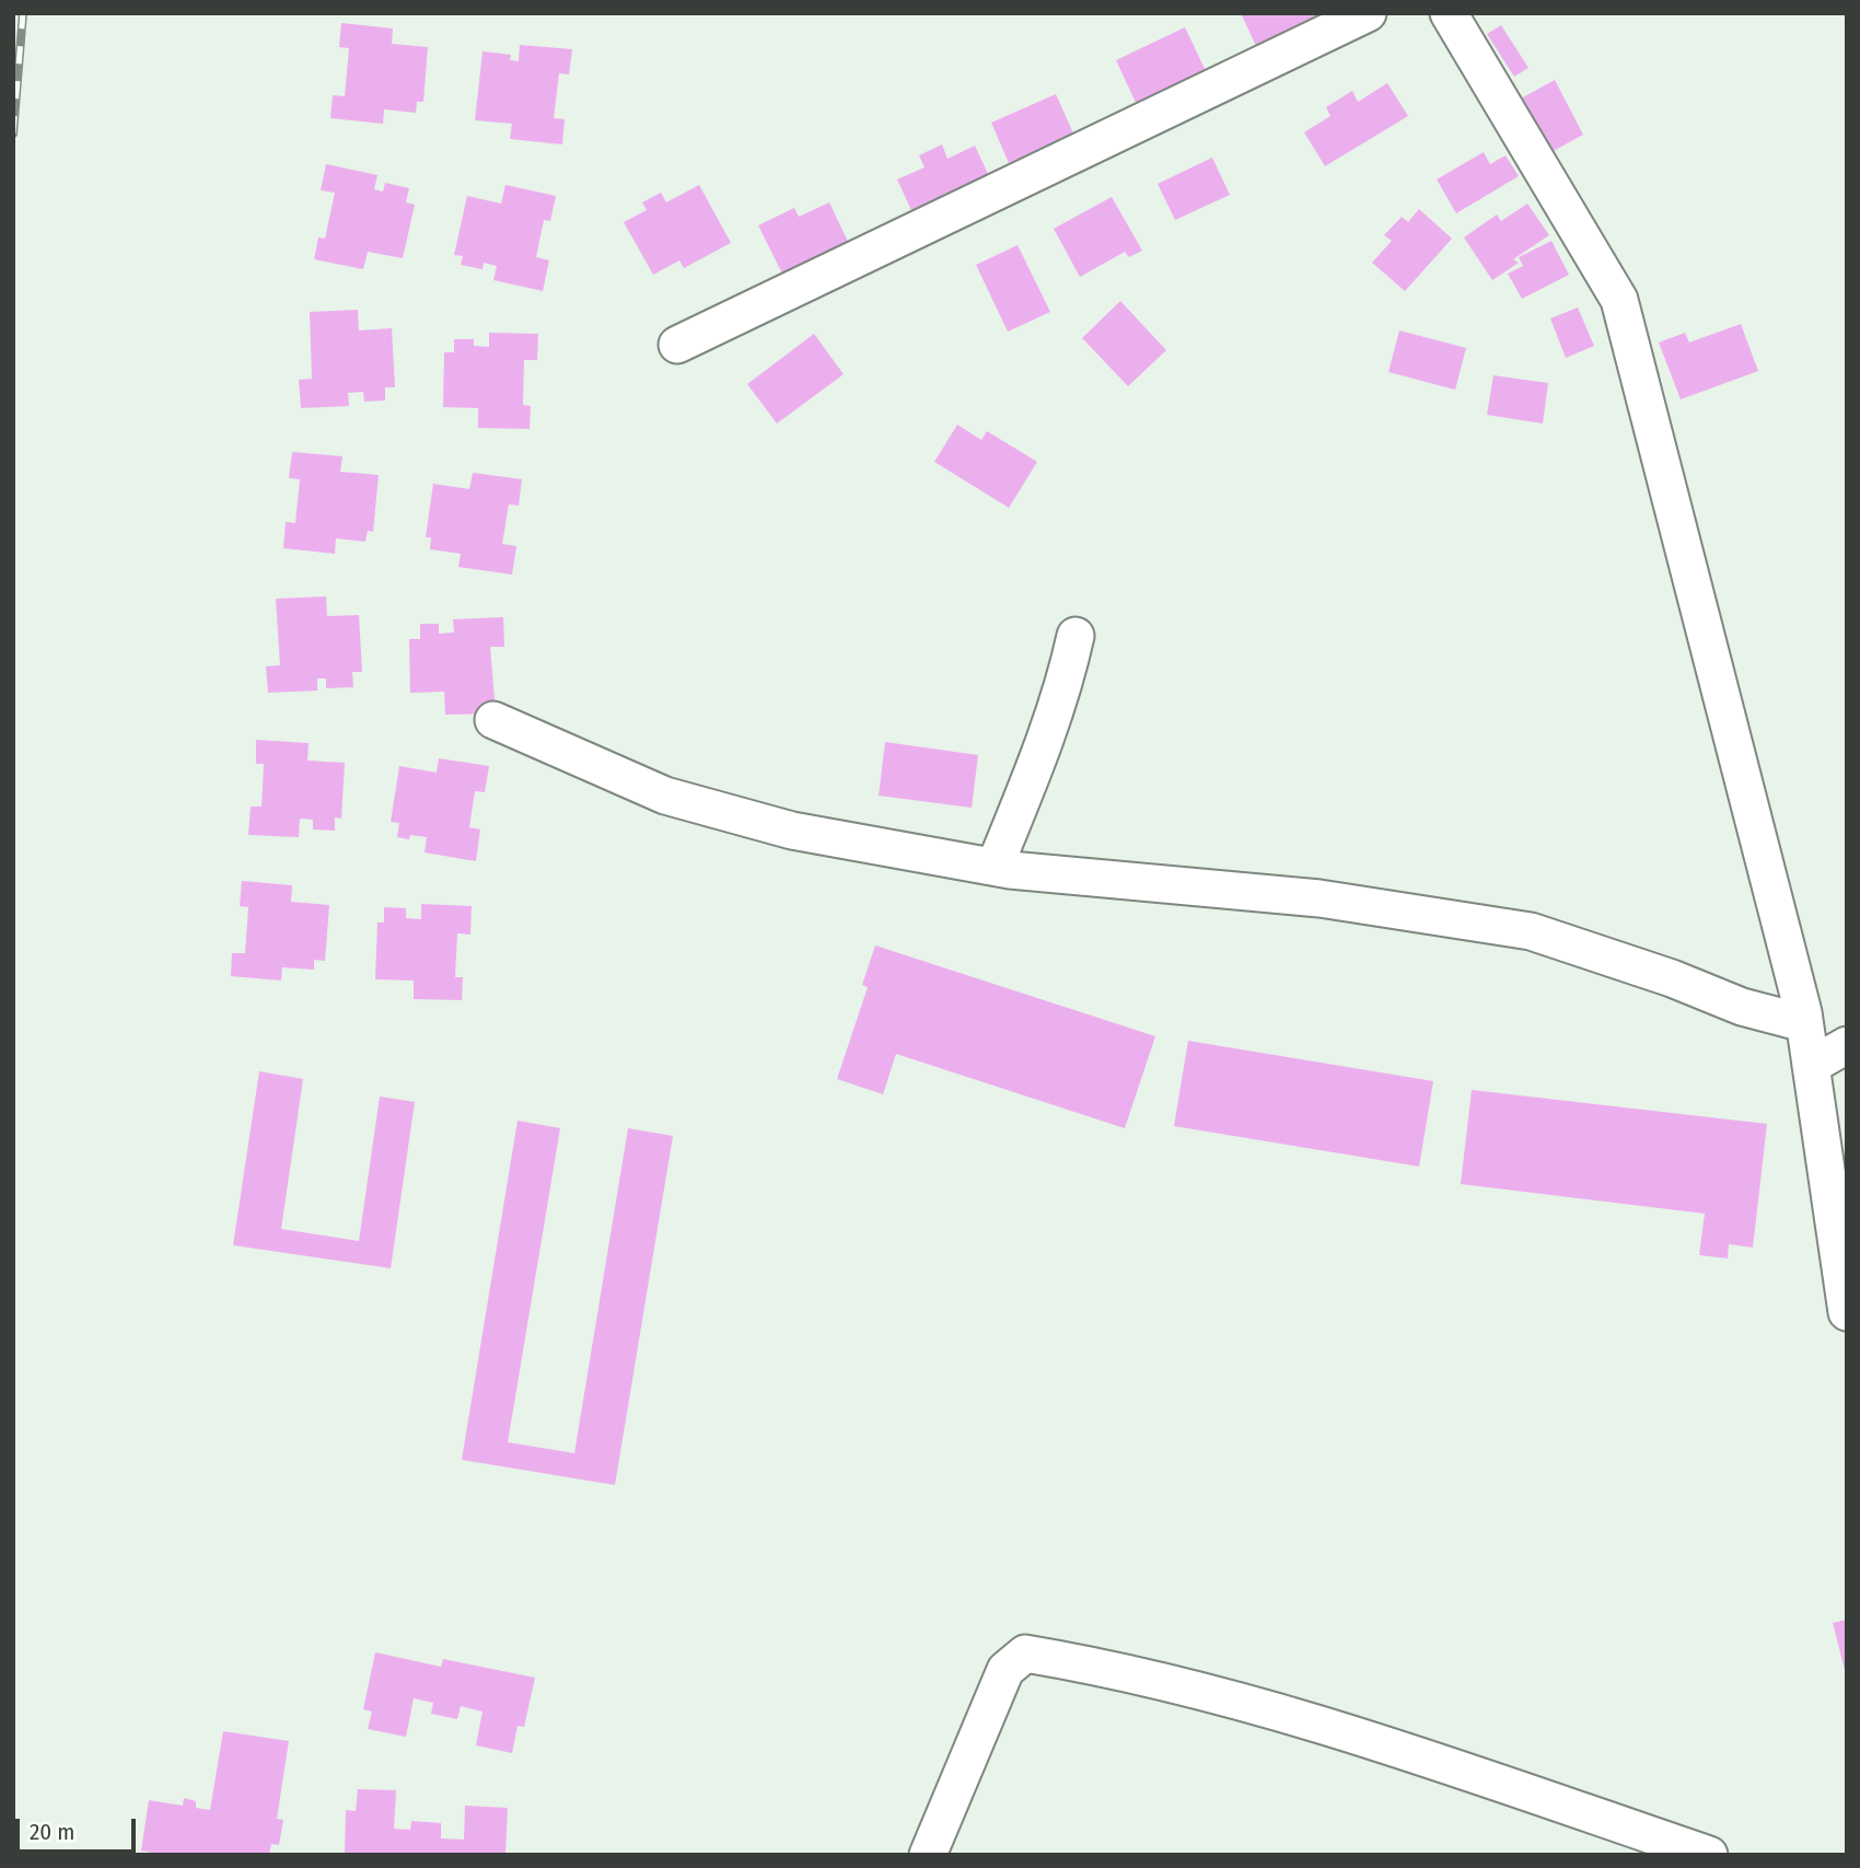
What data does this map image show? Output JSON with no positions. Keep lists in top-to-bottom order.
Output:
{
  "scale_bar": "20 m"
}
